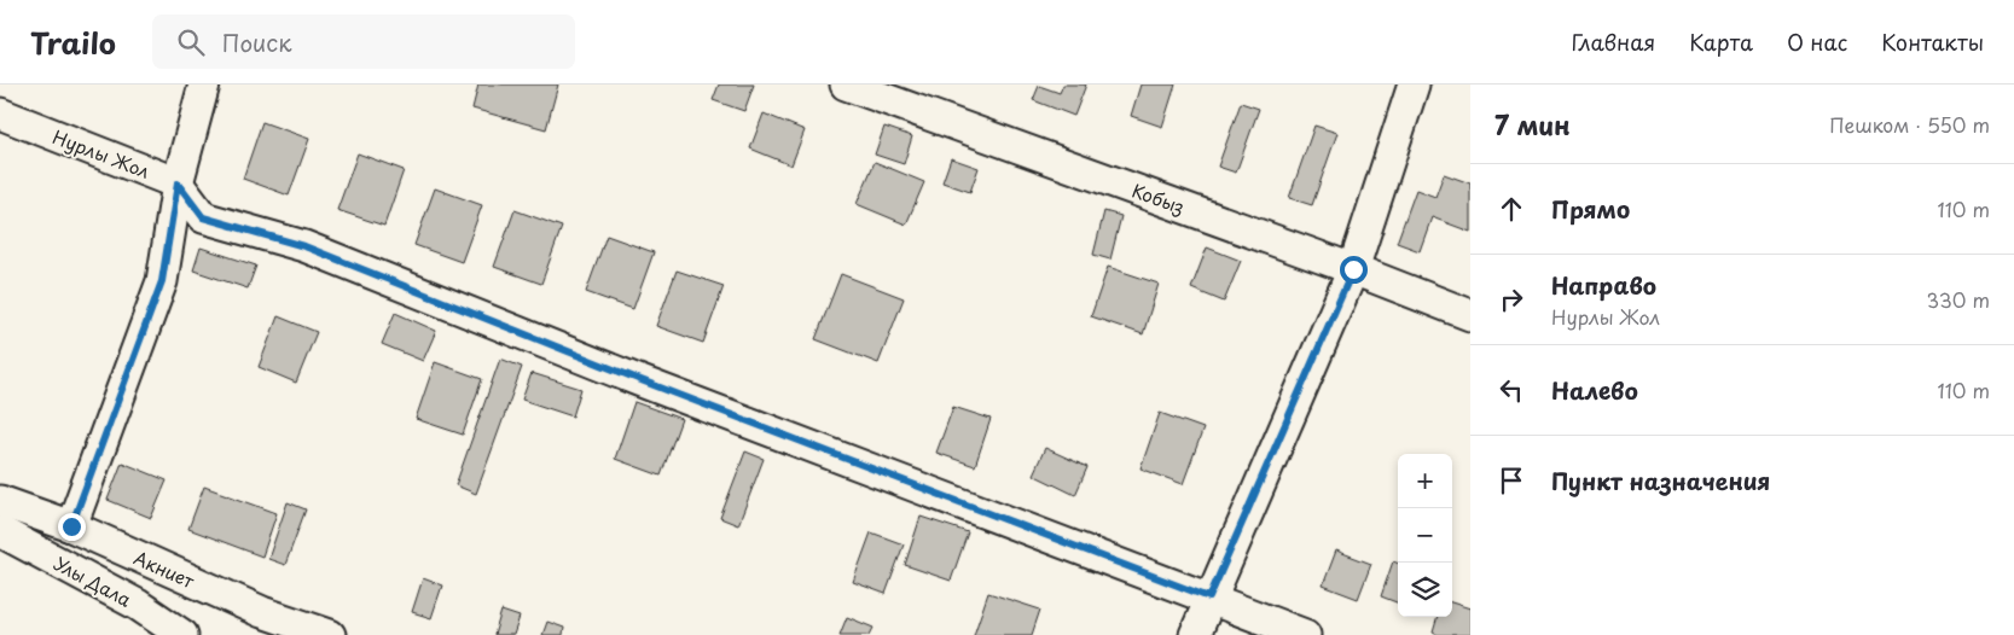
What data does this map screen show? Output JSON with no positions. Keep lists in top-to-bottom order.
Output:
{
  "streets": {
    "street": [
      "Нурлы Жол",
      "Кобыз",
      "Акниет",
      "Улы Дала"
    ]
  },
  "page": {
    "header": "Trailo",
    "search": "Поиск",
    "nav": [
      "Главная",
      "Карта",
      "О нас",
      "Контакты"
    ],
    "heading": ["7 мин", "Пешком · 550 m"],
    "list": [
      ["Прямо", "110 m"],
      ["Направо", "Нурлы Жол", "330 m"],
      ["Налево", "110 m"],
      "Пункт назначения"
    ],
    "map_buttons": ["+", "−"]
  }
}
